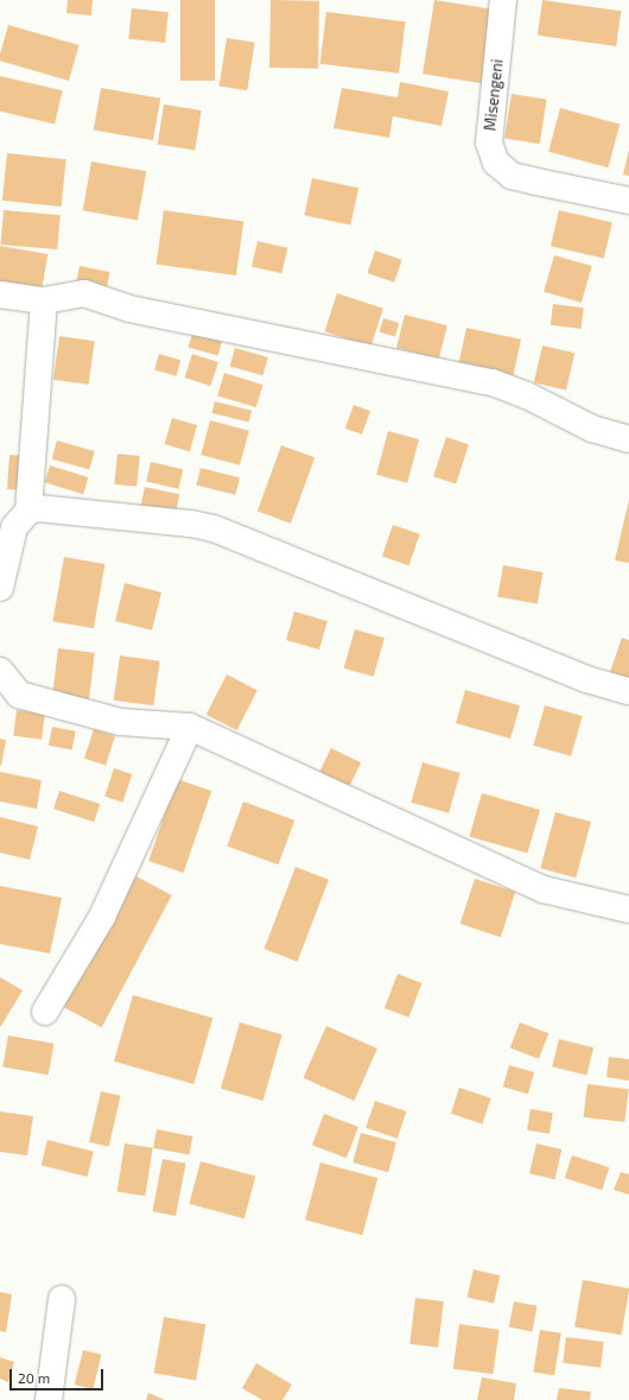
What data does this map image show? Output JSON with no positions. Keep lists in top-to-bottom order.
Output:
{
  "streets": {
    "street": ["Misengeni"]
  },
  "scale_bar": "20 m"
}
